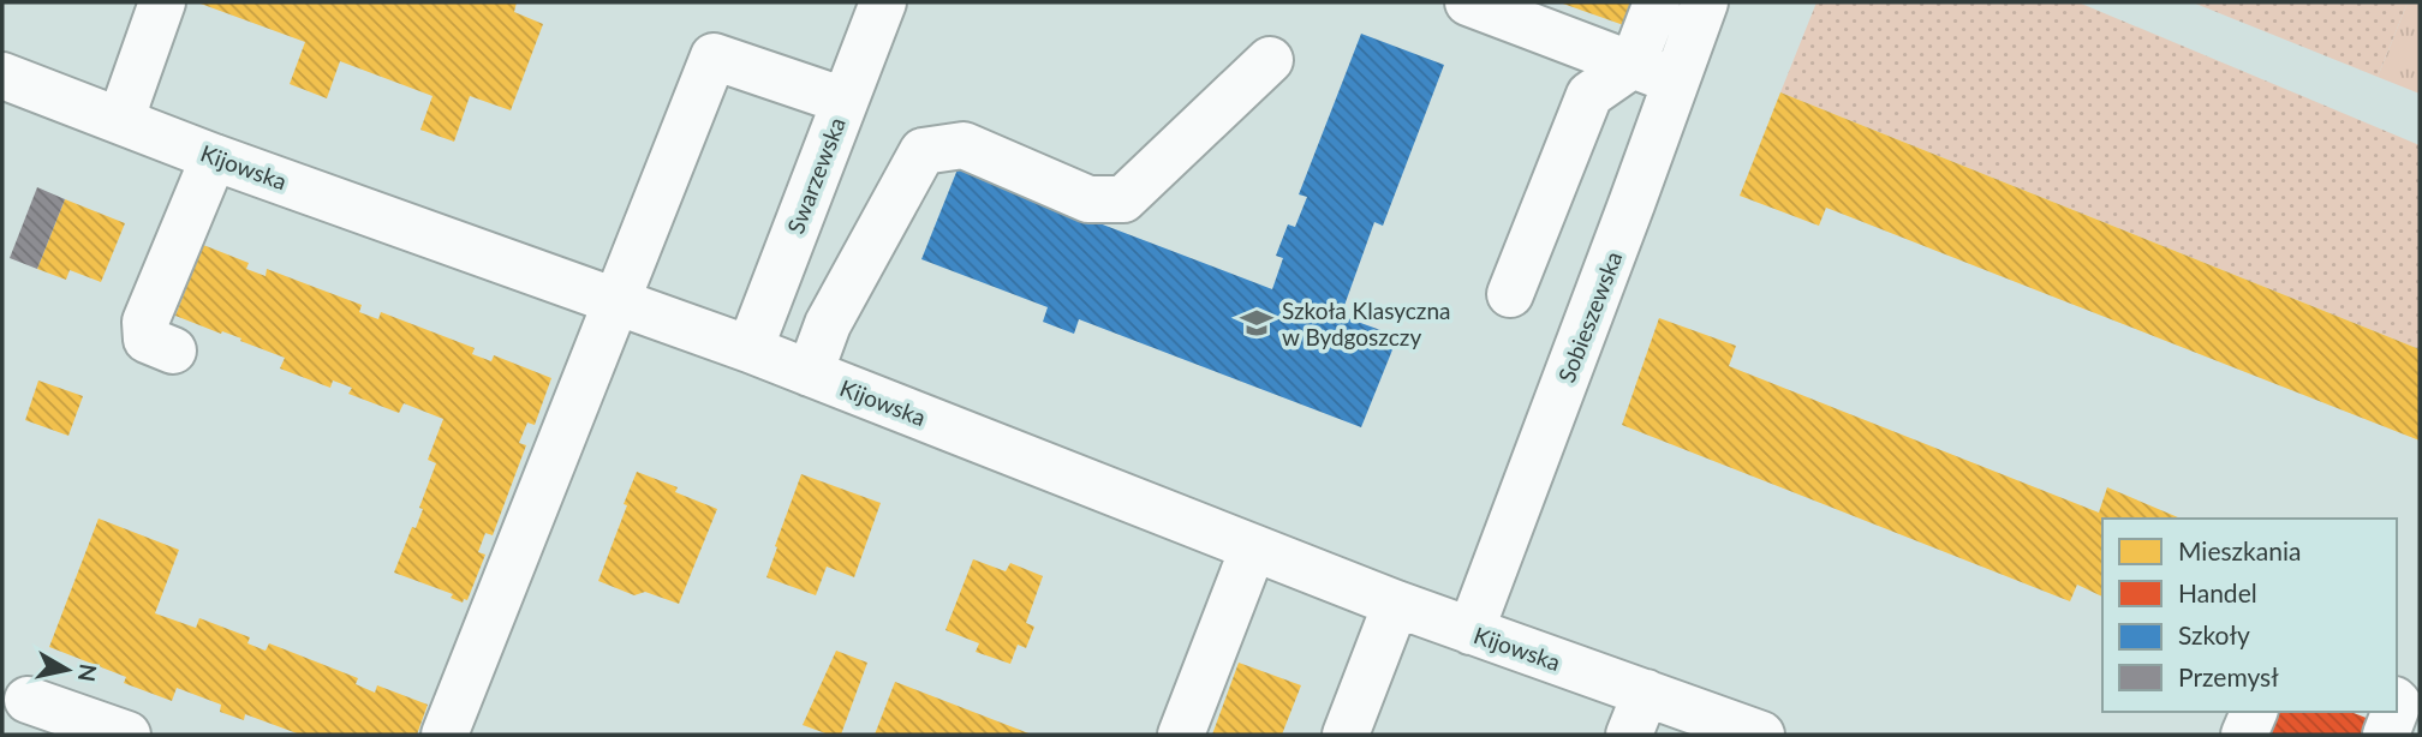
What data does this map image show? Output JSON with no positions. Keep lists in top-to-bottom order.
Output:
{
  "streets": {
    "street": ["Kijowska", "Swarzewska", "Sobieszewska"]
  },
  "crossings": [
    ["Kijowska", "Swarzewska"],
    ["Kijowska", "Sobieszewska"]
  ],
  "places": {
    "school or university": ["Szkoła Klasyczna w Bydgoszczy"]
  },
  "legend": [
    "Mieszkania",
    "Handel",
    "Szkoły",
    "Przemysł"
  ],
  "north": "right"
}
